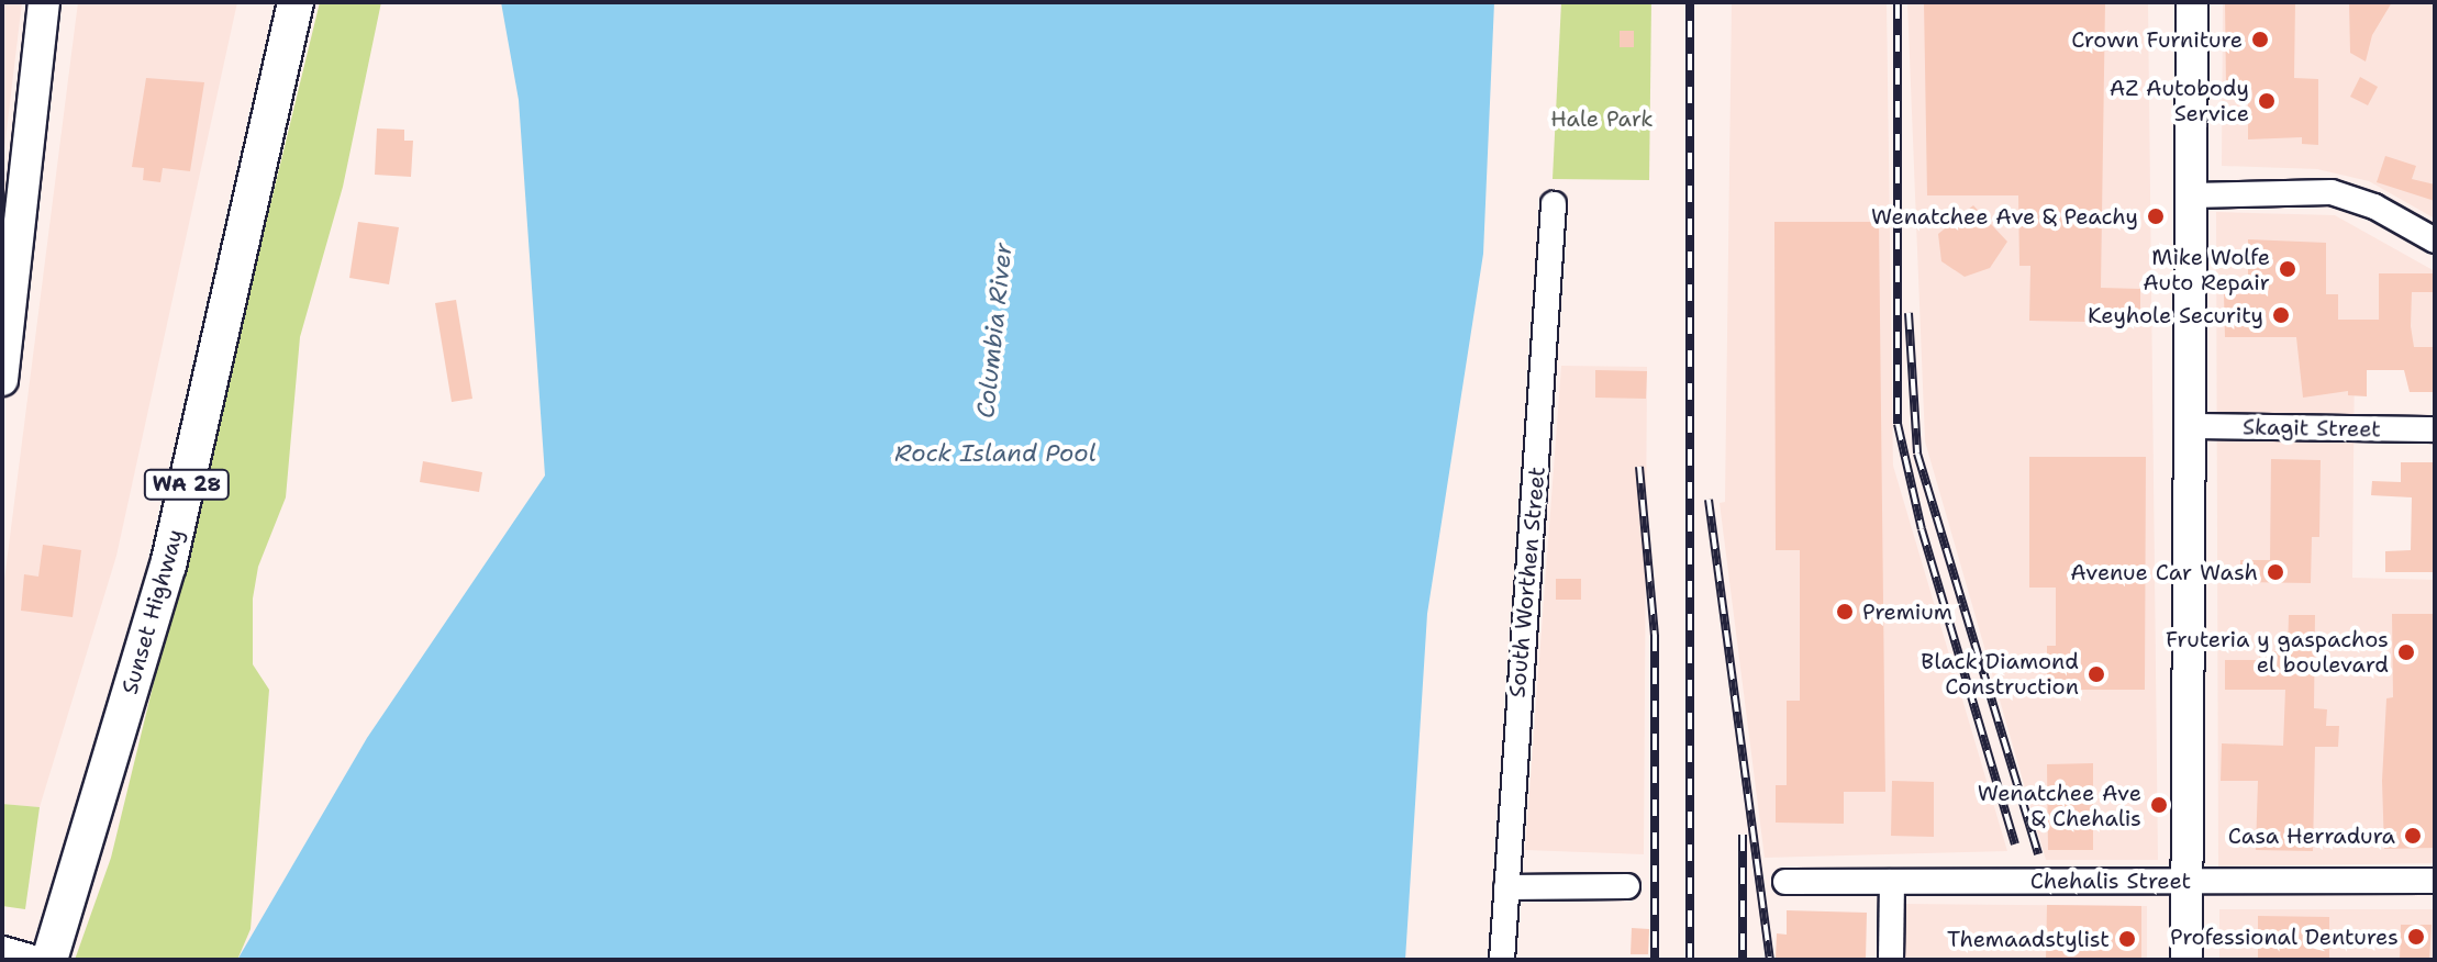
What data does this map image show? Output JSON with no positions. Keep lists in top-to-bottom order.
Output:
{
  "streets": {
    "highway": ["WA 28", "Sunset Highway"],
    "street": ["Skagit Street", "South Worthen Street", "Chehalis Street"]
  },
  "water": ["Columbia River", "Rock Island Pool"],
  "parks": ["Hale Park"],
  "places": [
    "Crown Furniture",
    "AZ Autobody Service",
    "Wenatchee Ave & Peachy",
    "Mike Wolfe Auto Repair",
    "Keyhole Security",
    "Avenue Car Wash",
    "Premium",
    "Fruteria y gaspachos el boulevard",
    "Black Diamond Construction",
    "Wenatchee Ave & Chehalis",
    "Casa Herradura",
    "Professional Dentures",
    "Themaadstylist"
  ]
}
